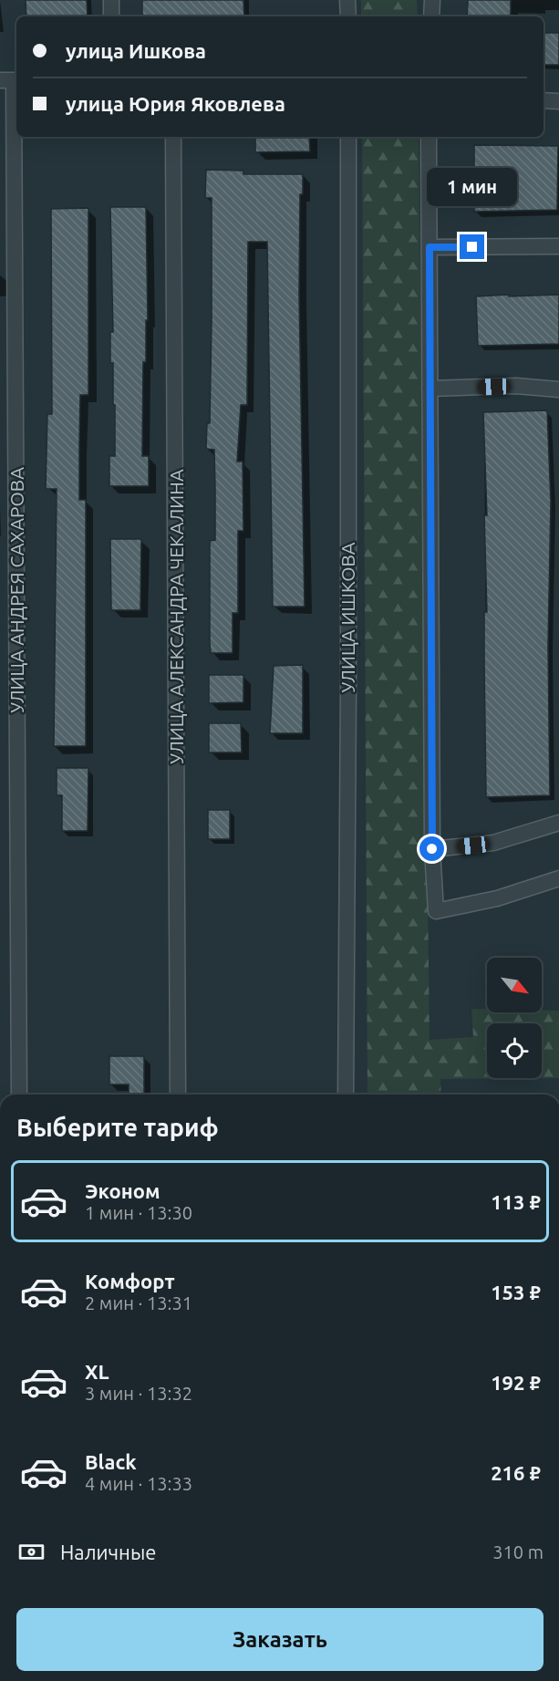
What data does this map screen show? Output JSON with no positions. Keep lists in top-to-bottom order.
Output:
{
  "streets": {
    "street": ["УЛИЦА АНДРЕЯ САХАРОВА", "УЛИЦА АЛЕКСАНДРА ЧЕКАЛИНА", "УЛИЦА ИШКОВА"]
  },
  "north": "bottom right",
  "page": {
    "banner": ["улица Ишкова", "улица Юрия Яковлева"],
    "bubble": "1 мин",
    "heading": "Выберите тариф",
    "list": [
      {
        "name": "Эконом",
        "note": "1 мин · 13:30",
        "value": "113 ₽"
      },
      {
        "name": "Комфорт",
        "note": "2 мин · 13:31",
        "value": "153 ₽"
      },
      {
        "name": "XL",
        "note": "3 мин · 13:32",
        "value": "192 ₽"
      },
      {
        "name": "Black",
        "note": "4 мин · 13:33",
        "value": "216 ₽"
      }
    ],
    "pay": ["Наличные", "310 m"],
    "buttons": "Заказать"
  }
}
